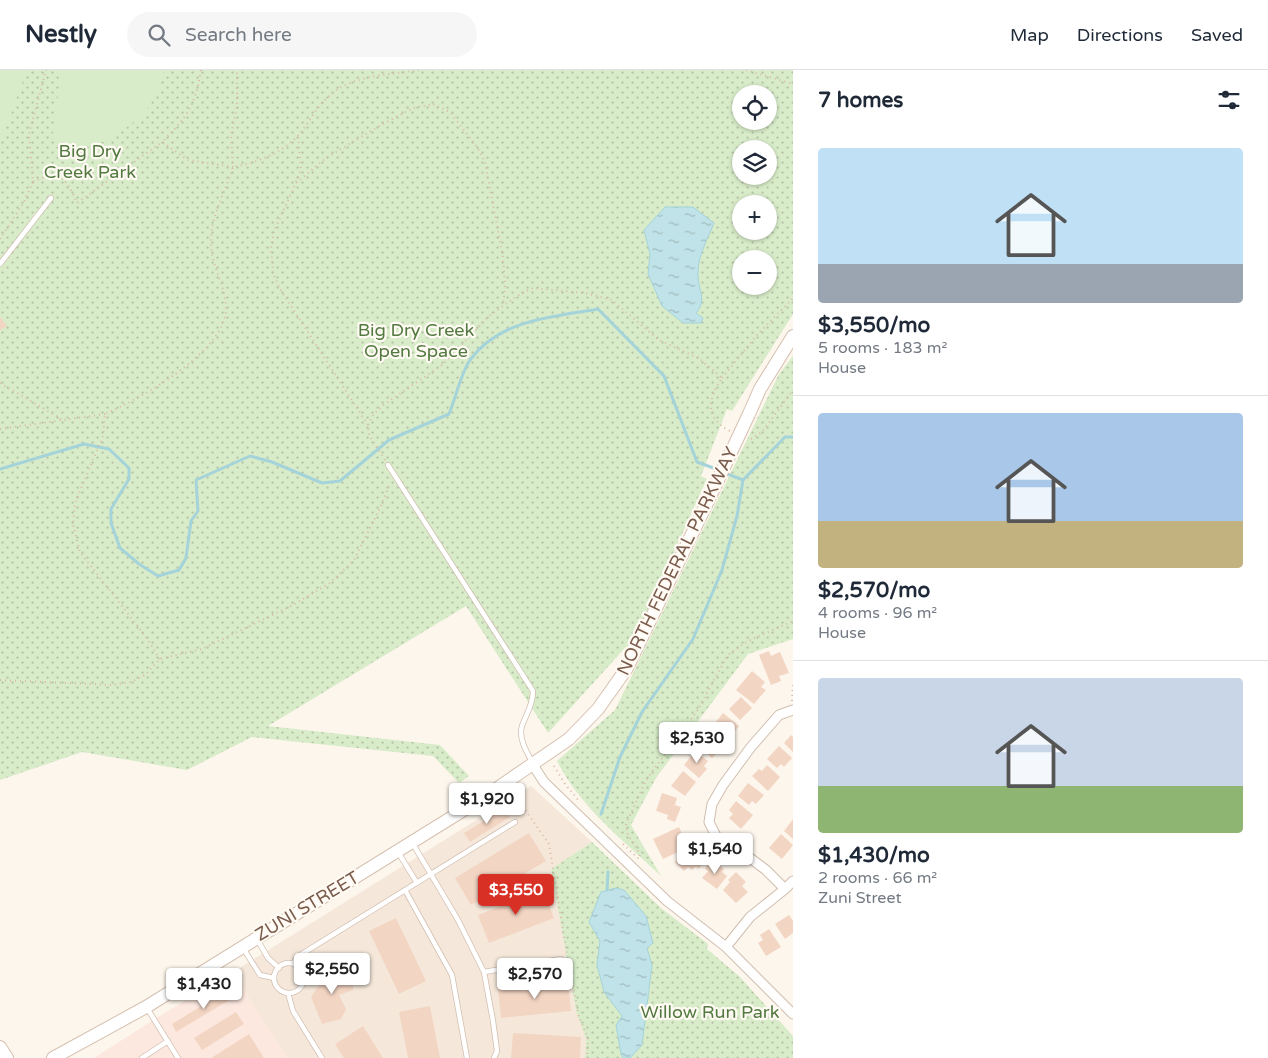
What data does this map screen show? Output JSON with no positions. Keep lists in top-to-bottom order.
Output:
{
  "streets": {
    "main road": ["NORTH FEDERAL PARKWAY", "ZUNI STREET"]
  },
  "crossings": [
    ["NORTH FEDERAL PARKWAY", "ZUNI STREET"]
  ],
  "parks": ["Big Dry Creek Park", "Big Dry Creek Open Space", "Willow Run Park"],
  "page": {
    "header": "Nestly",
    "search": "Search here",
    "nav": ["Map", "Directions", "Saved"],
    "heading": "7 homes",
    "map_buttons": ["+", "−"],
    "list": [
      {
        "name": "$3,550/mo",
        "note": "5 rooms · 183 m² · House"
      },
      {
        "name": "$2,570/mo",
        "note": "4 rooms · 96 m² · House"
      },
      {
        "name": "$1,430/mo",
        "note": "2 rooms · 66 m² · Zuni Street"
      }
    ],
    "price": [
      "$2,530",
      "$1,920",
      "$1,540",
      "$3,550",
      "$2,550",
      "$2,570",
      "$1,430"
    ]
  }
}
